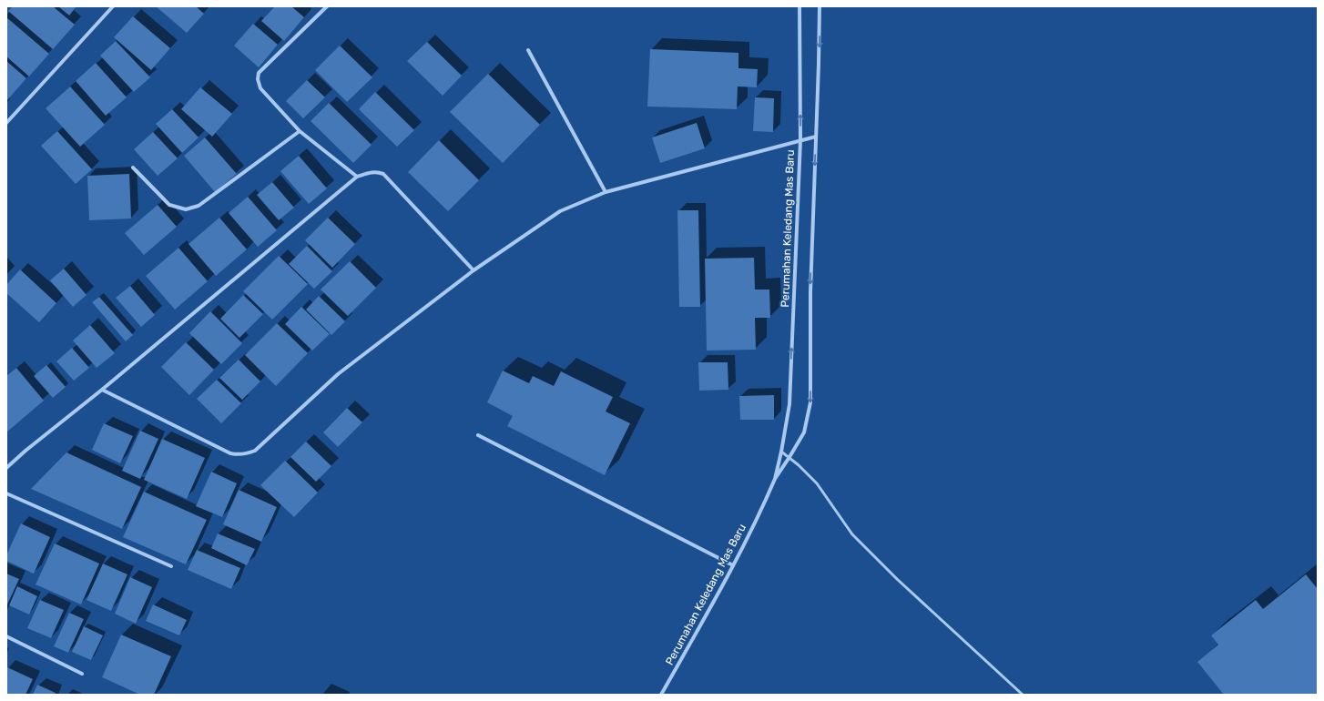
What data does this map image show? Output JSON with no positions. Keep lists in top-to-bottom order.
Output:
{
  "streets": {
    "street": ["Perumahan Keledang Mas Baru"]
  }
}
